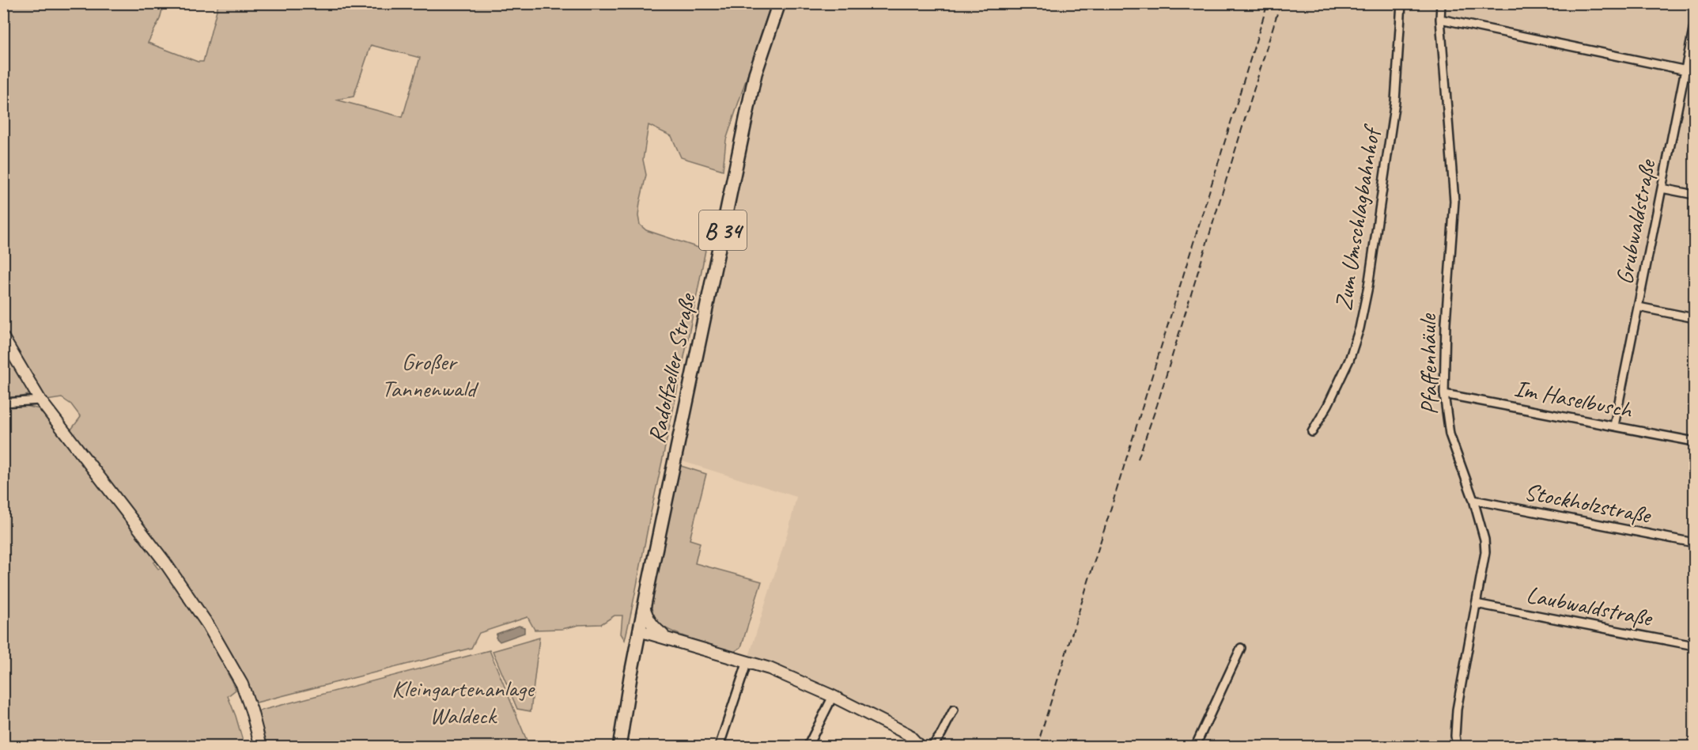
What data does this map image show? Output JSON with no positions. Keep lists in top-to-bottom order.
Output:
{
  "streets": {
    "main road": ["B 34", "Radolfzeller Straße"],
    "street": [
      "Zum Umschlagbahnhof",
      "Grubwaldstraße",
      "Pfaffenhäule",
      "Im Haselbusch",
      "Stockholzstraße",
      "Laubwaldstraße"
    ]
  },
  "crossings": [
    ["Grubwaldstraße", "Im Haselbusch"],
    ["Pfaffenhäule", "Im Haselbusch"],
    ["Pfaffenhäule", "Stockholzstraße"],
    ["Pfaffenhäule", "Laubwaldstraße"]
  ],
  "parks": ["Großer Tannenwald", "Kleingartenanlage Waldeck"]
}
